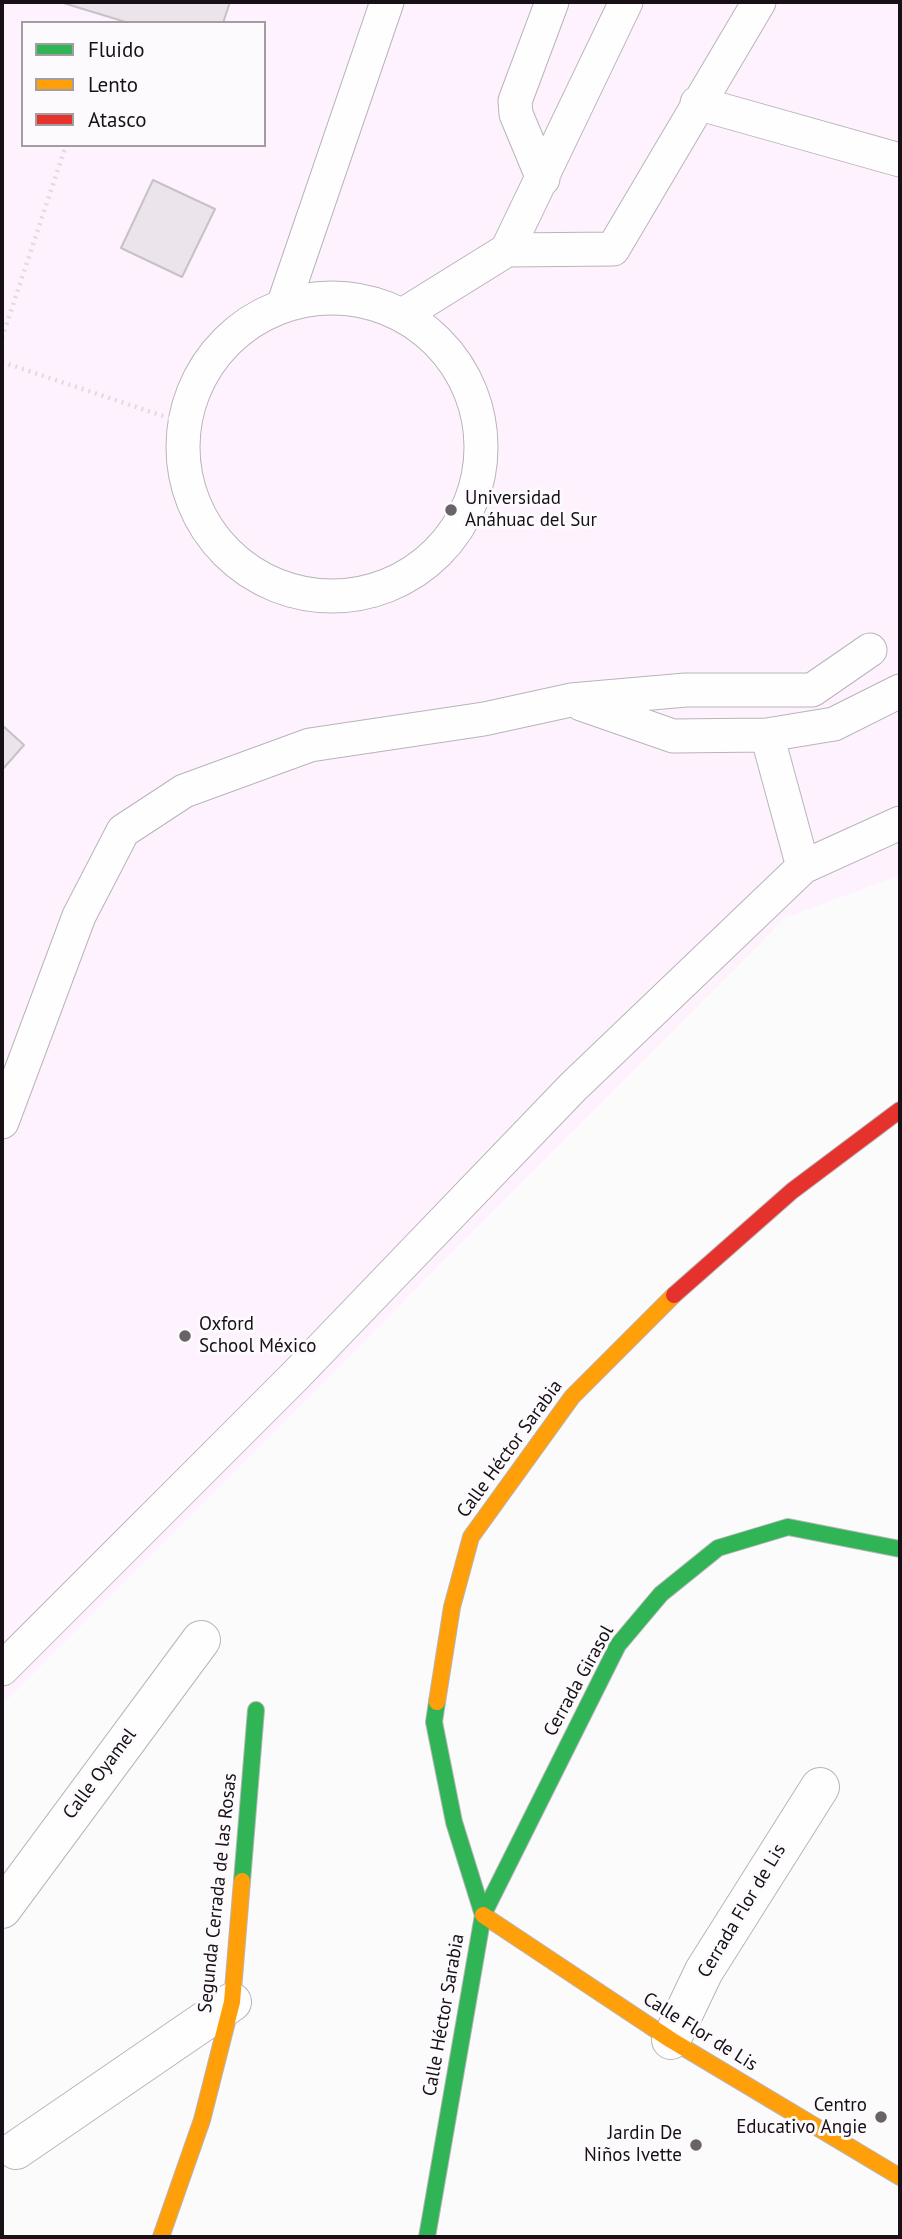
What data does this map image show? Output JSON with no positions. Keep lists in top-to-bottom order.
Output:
{
  "streets": {
    "street": [
      "Calle Héctor Sarabia",
      "Cerrada Girasol",
      "Calle Oyamel",
      "Segunda Cerrada de las Rosas",
      "Cerrada Flor de Lis",
      "Calle Flor de Lis"
    ]
  },
  "crossings": [
    ["Calle Héctor Sarabia", "Cerrada Girasol"],
    ["Calle Héctor Sarabia", "Calle Flor de Lis"],
    ["Cerrada Girasol", "Calle Flor de Lis"],
    ["Cerrada Flor de Lis", "Calle Flor de Lis"]
  ],
  "places": [
    "Universidad Anáhuac del Sur",
    "Oxford School México",
    "Centro Educativo Angie",
    "Jardin De Niños Ivette"
  ],
  "legend": ["Fluido", "Lento", "Atasco"]
}
